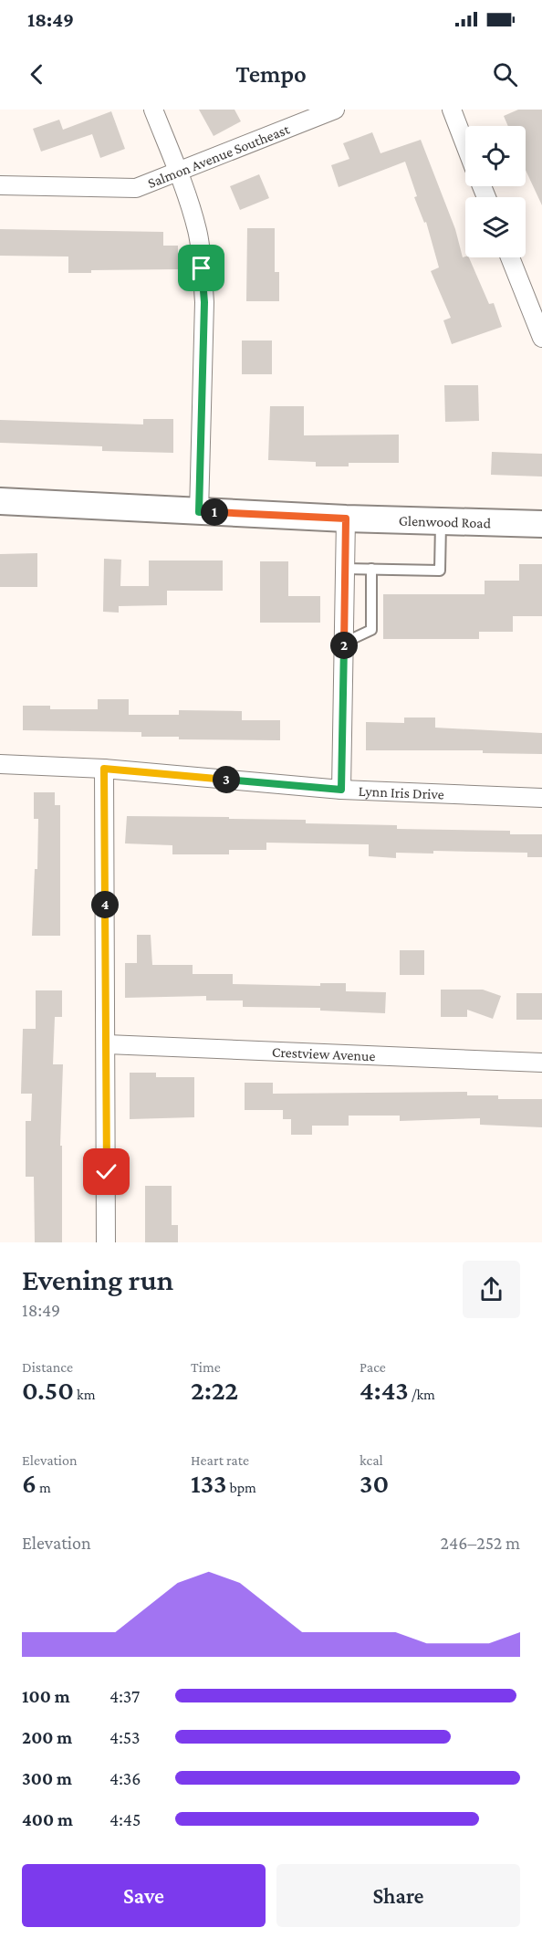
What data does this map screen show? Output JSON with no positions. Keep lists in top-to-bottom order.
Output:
{
  "streets": {
    "main road": ["Glenwood Road"],
    "street": ["Salmon Avenue Southeast", "Lynn Iris Drive", "Crestview Avenue"]
  },
  "page": {
    "status": "18:49",
    "header": "Tempo",
    "pins": [
      "1",
      "2",
      "3",
      "4"
    ],
    "heading": ["Evening run", "18:49"],
    "stats": [
      ["Distance", "0.50 km"],
      ["Time", "2:22"],
      ["Pace", "4:43 /km"],
      ["Elevation", "6 m"],
      ["Heart rate", "133 bpm"],
      ["kcal", "30"]
    ],
    "chart": ["Elevation", "246–252 m"],
    "list": [
      {
        "name": "100 m",
        "note": "4:37"
      },
      {
        "name": "200 m",
        "note": "4:53"
      },
      {
        "name": "300 m",
        "note": "4:36"
      },
      {
        "name": "400 m",
        "note": "4:45"
      }
    ],
    "buttons": ["Save", "Share"]
  }
}
